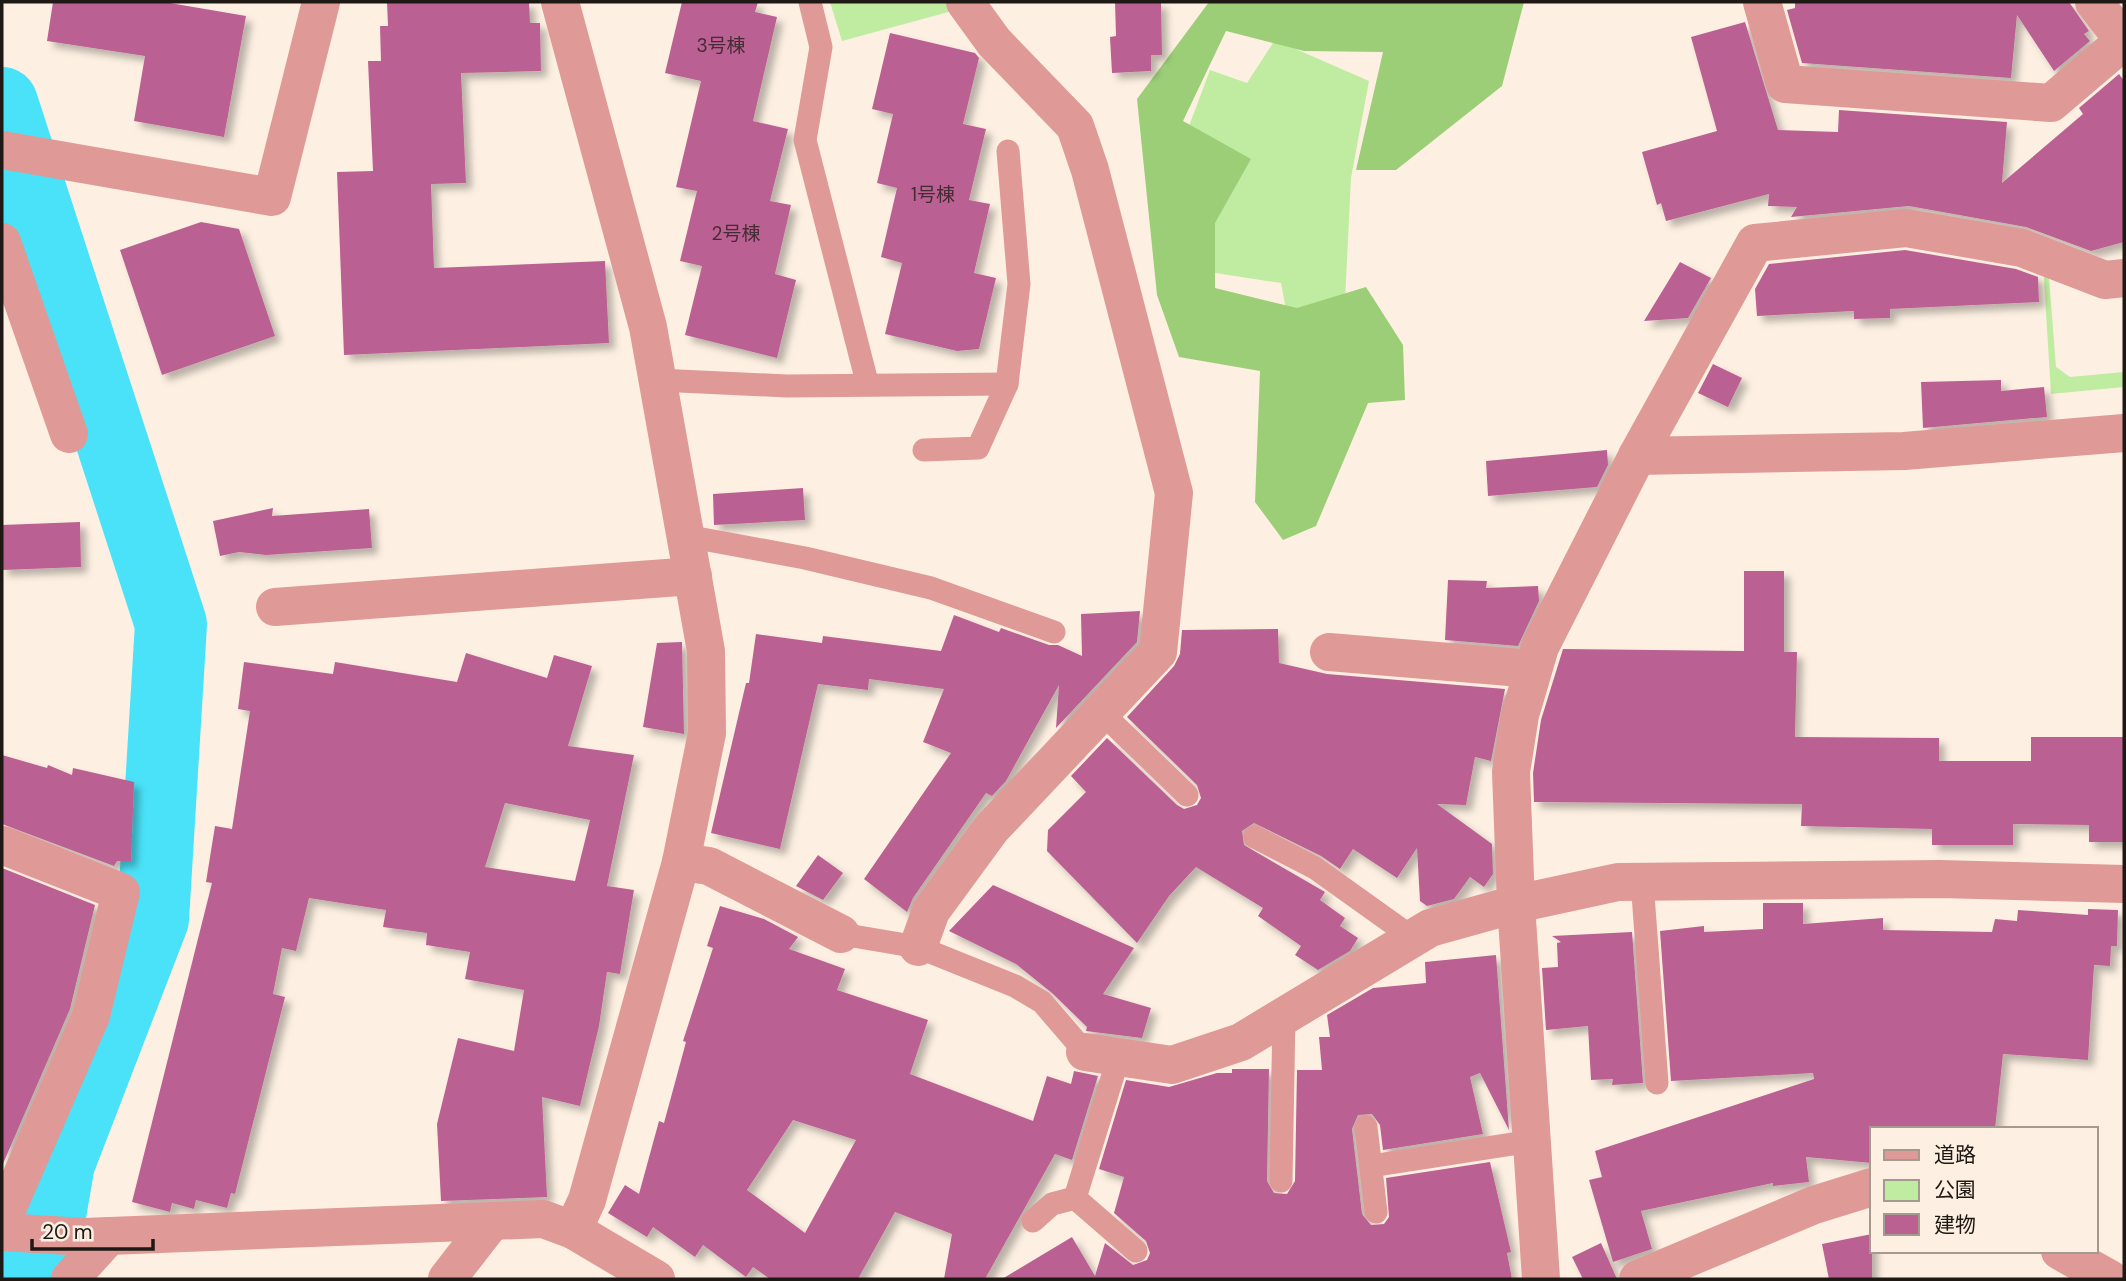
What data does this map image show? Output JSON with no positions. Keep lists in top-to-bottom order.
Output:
{
  "house_numbers": ["3号棟", "1号棟", "2号棟"],
  "legend": ["道路", "公園", "建物"],
  "scale_bar": "20 m"
}
